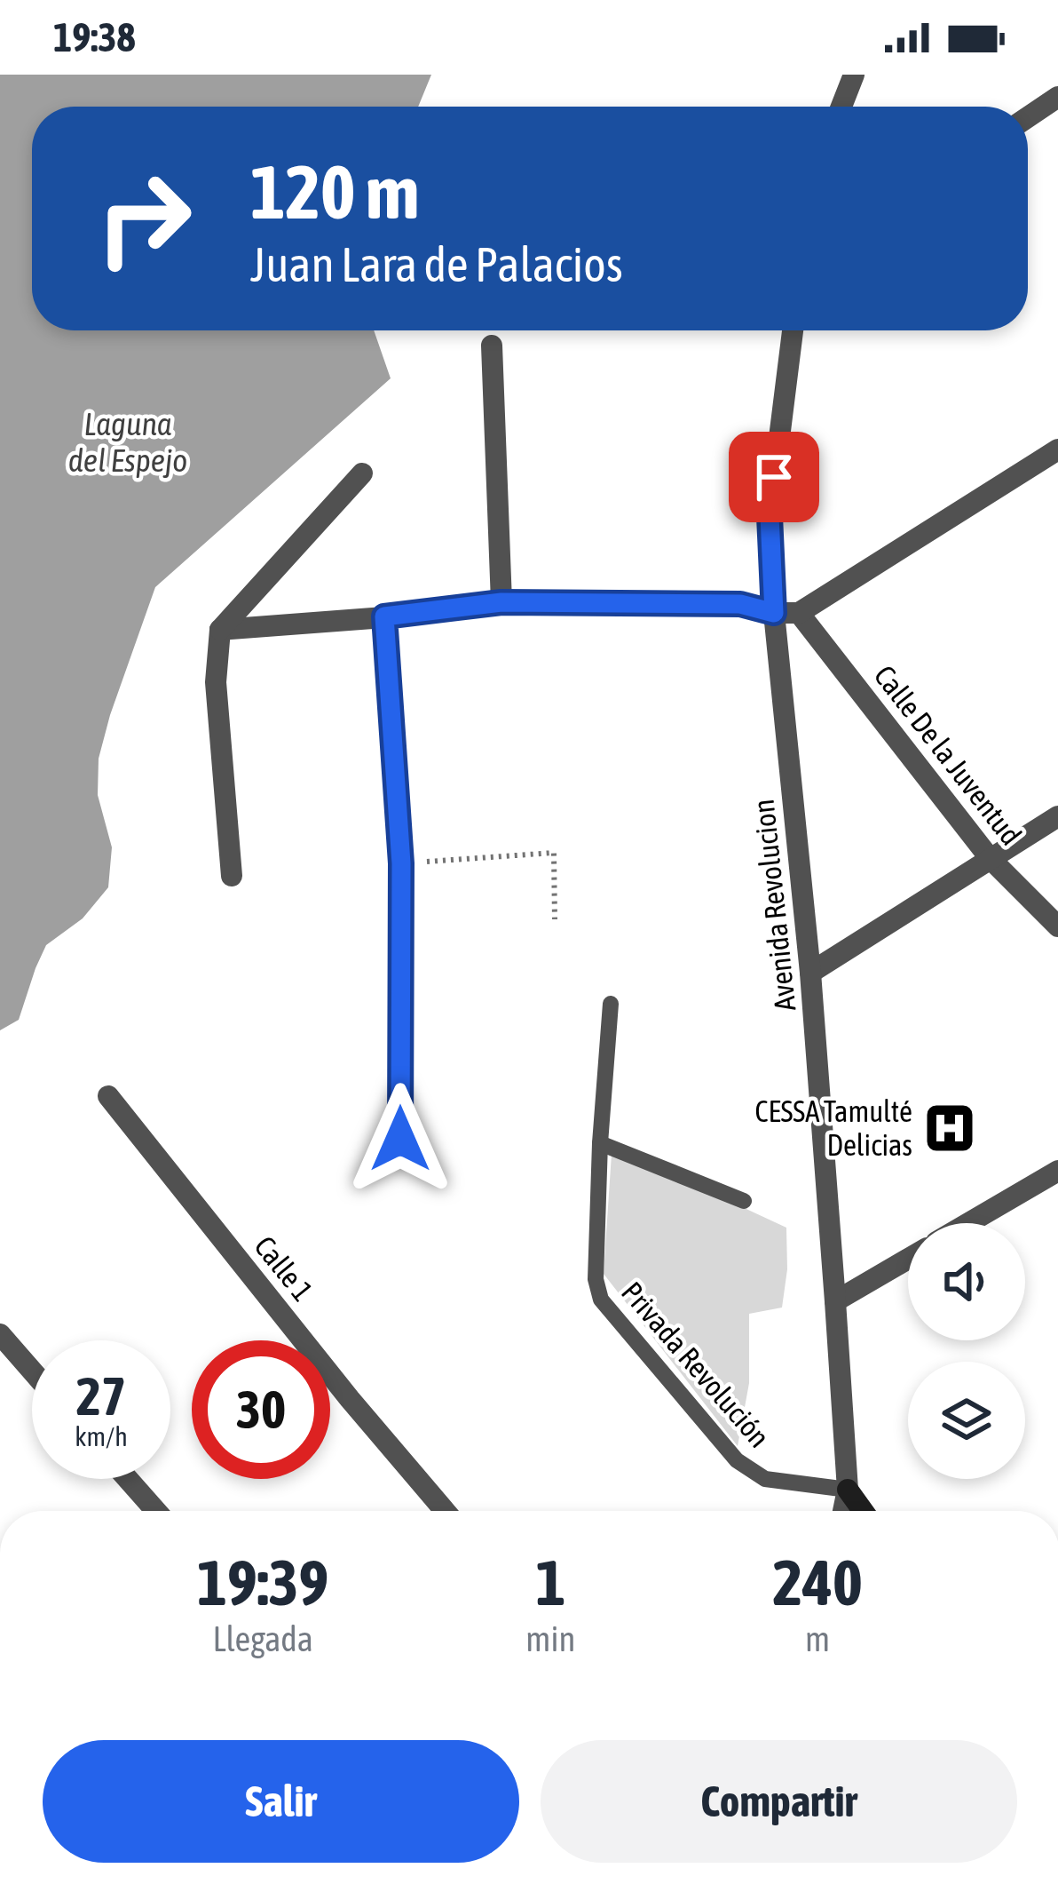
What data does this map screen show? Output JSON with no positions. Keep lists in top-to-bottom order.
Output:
{
  "streets": {
    "street": ["Calle De la Juventud", "Avenida Revolucion", "Calle 1"],
    "lane": ["Privada Revolución"]
  },
  "crossings": [
    ["Avenida Revolucion", "Privada Revolución"]
  ],
  "water": ["Laguna del Espejo"],
  "places": {
    "hospital": ["CESSA Tamulté Delicias"]
  },
  "page": {
    "status": "19:38",
    "turn": ["120 m", "Juan Lara de Palacios"],
    "speed": "27 km/h",
    "limit": "30",
    "eta": [
      "19:39",
      "Llegada",
      "1",
      "min",
      "240",
      "m"
    ],
    "buttons": ["Salir", "Compartir"]
  }
}
